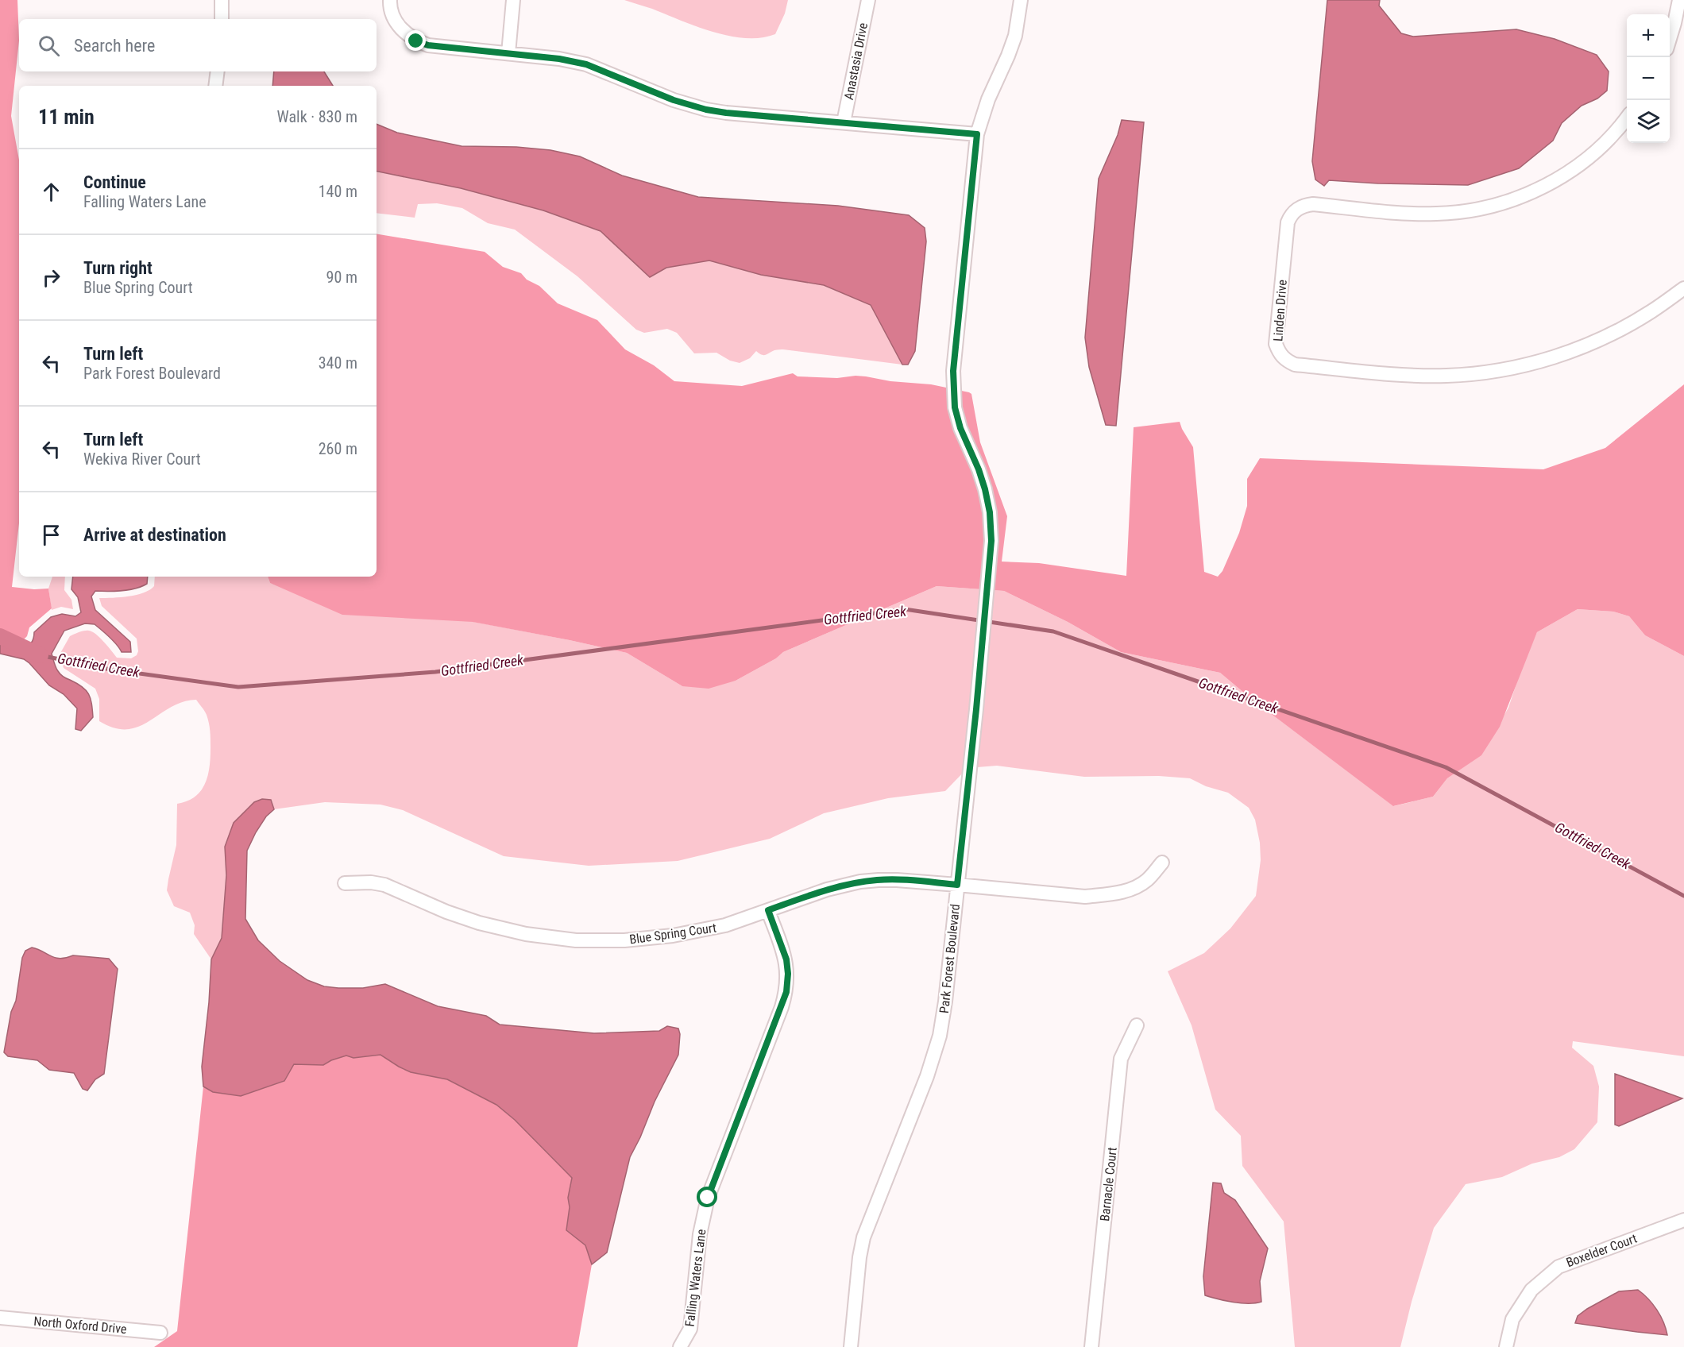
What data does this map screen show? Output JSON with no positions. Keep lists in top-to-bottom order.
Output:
{
  "streets": {
    "street": [
      "Anastasia Drive",
      "Linden Drive",
      "Blue Spring Court",
      "Park Forest Boulevard",
      "Barnacle Court",
      "Boxelder Court",
      "Falling Waters Lane",
      "North Oxford Drive"
    ]
  },
  "crossings": [
    ["Blue Spring Court", "Park Forest Boulevard"],
    ["Blue Spring Court", "Falling Waters Lane"]
  ],
  "water": ["Gottfried Creek"],
  "page": {
    "map_buttons": ["+", "−"],
    "search": "Search here",
    "heading": ["11 min", "Walk · 830 m"],
    "list": [
      ["Continue", "Falling Waters Lane", "140 m"],
      ["Turn right", "Blue Spring Court", "90 m"],
      ["Turn left", "Park Forest Boulevard", "340 m"],
      ["Turn left", "Wekiva River Court", "260 m"],
      "Arrive at destination"
    ]
  }
}
